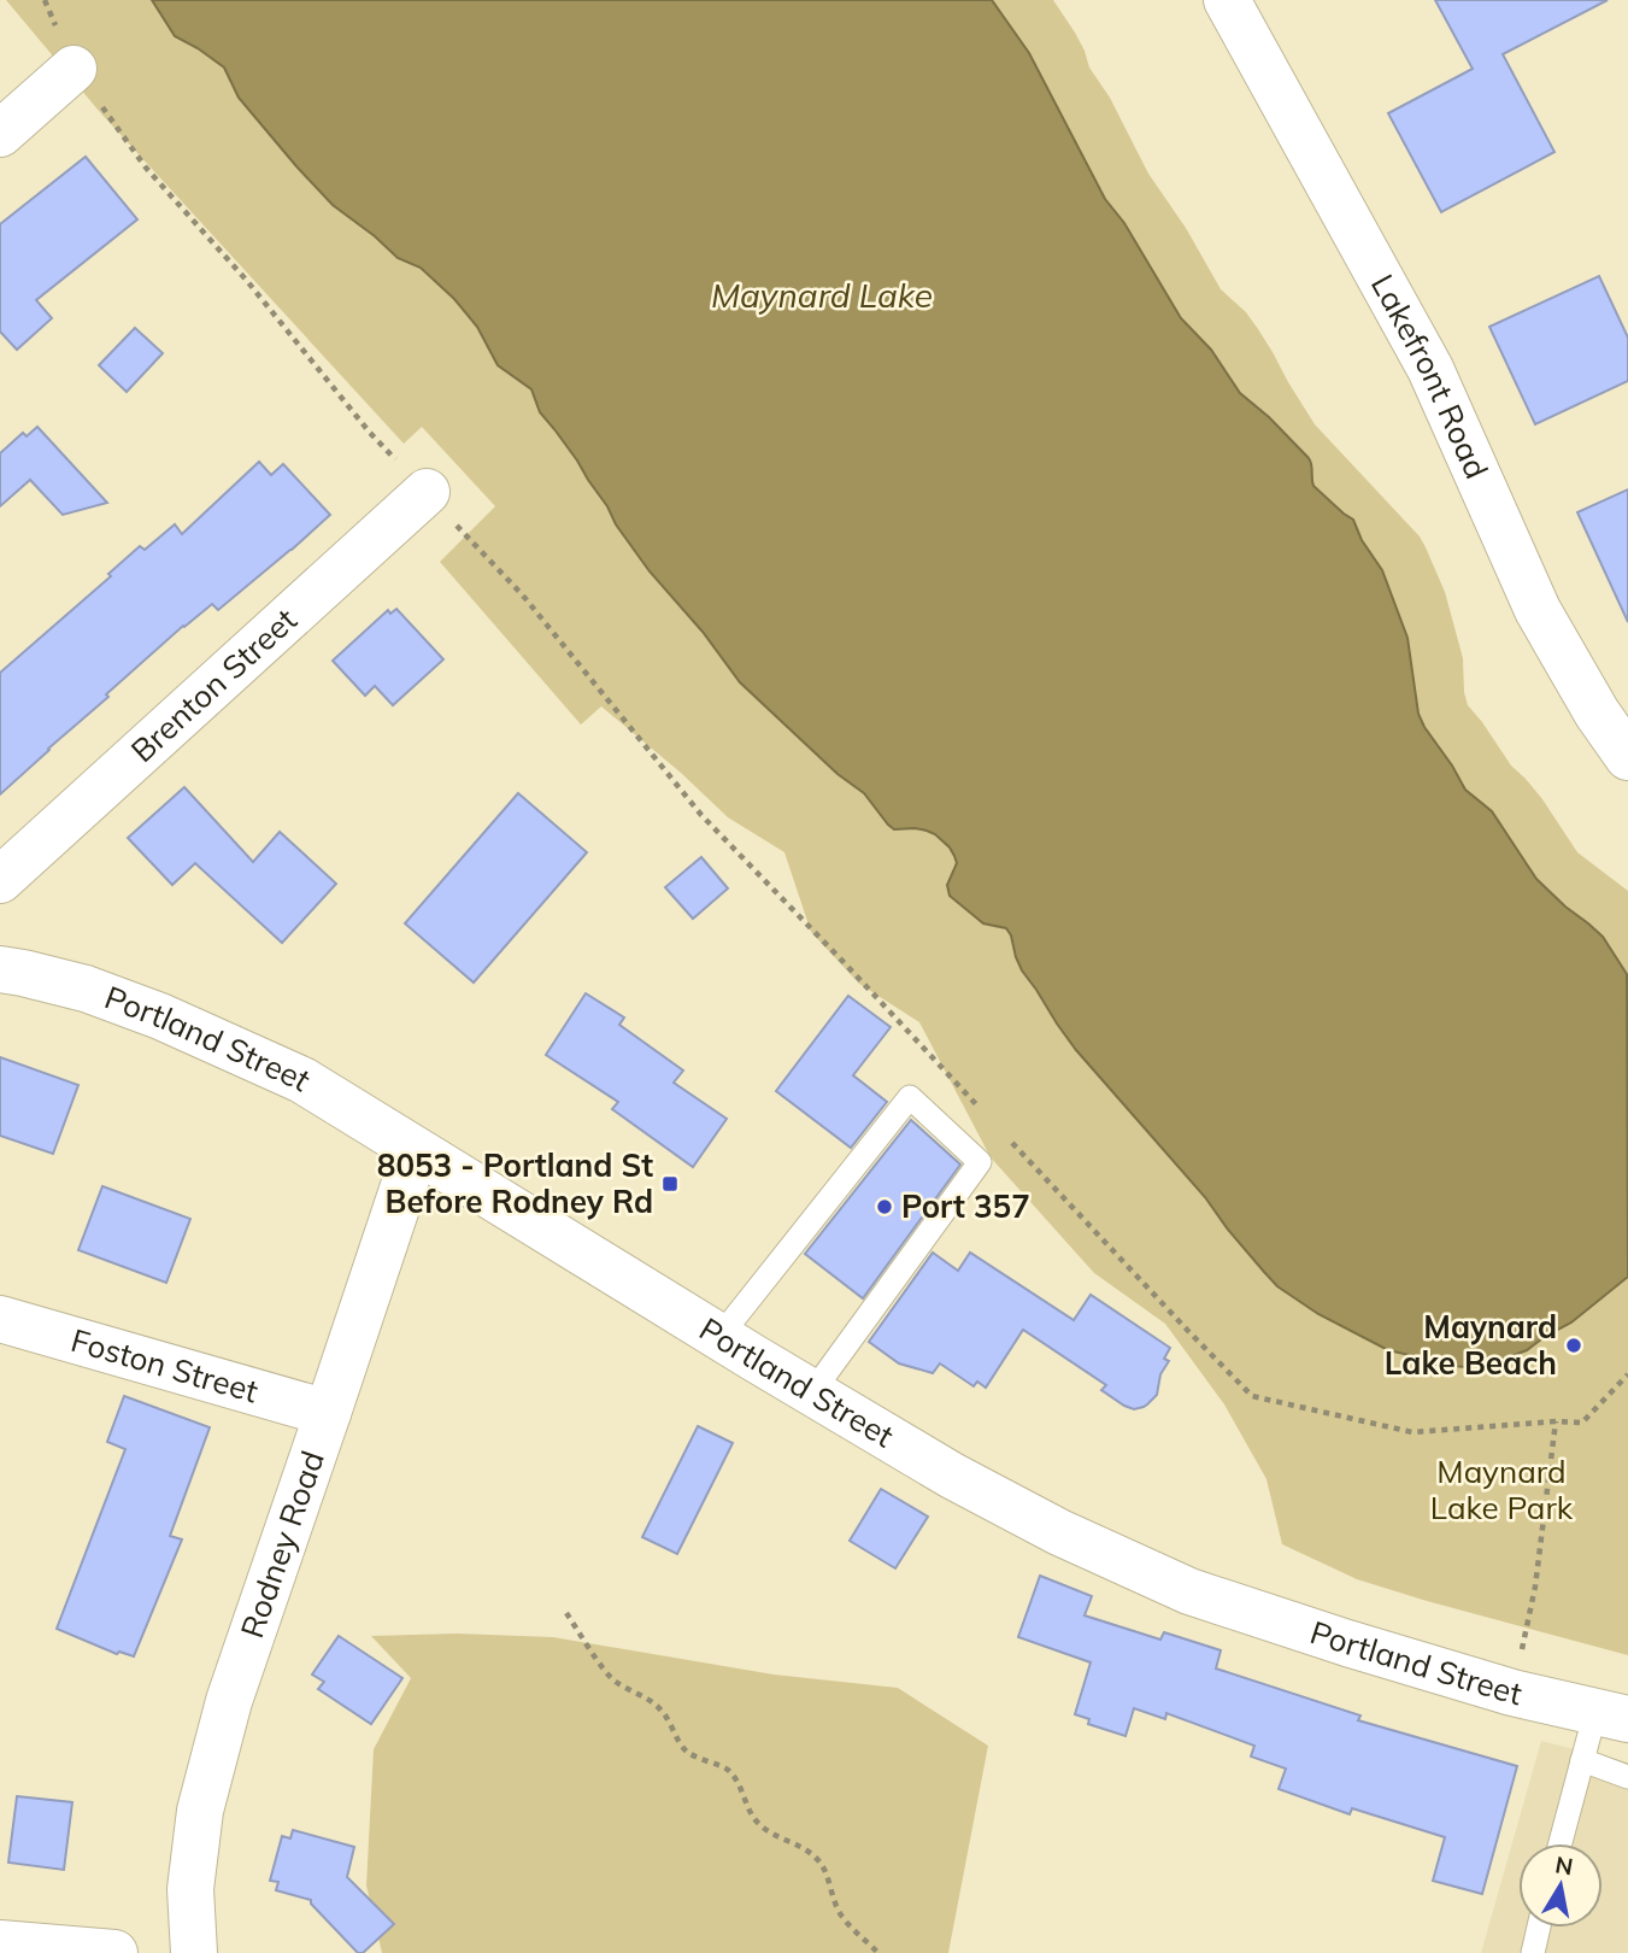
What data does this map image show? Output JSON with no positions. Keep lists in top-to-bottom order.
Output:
{
  "streets": {
    "street": [
      "Lakefront Road",
      "Brenton Street",
      "Portland Street",
      "Foston Street",
      "Rodney Road"
    ]
  },
  "crossings": [
    ["Portland Street", "Rodney Road"],
    ["Foston Street", "Rodney Road"]
  ],
  "water": ["Maynard Lake"],
  "parks": ["Maynard Lake Park"],
  "places": {
    "transit": ["8053 - Portland St Before Rodney Rd"],
    "other": ["Port 357", "Maynard Lake Beach"]
  },
  "north": "top"
}
